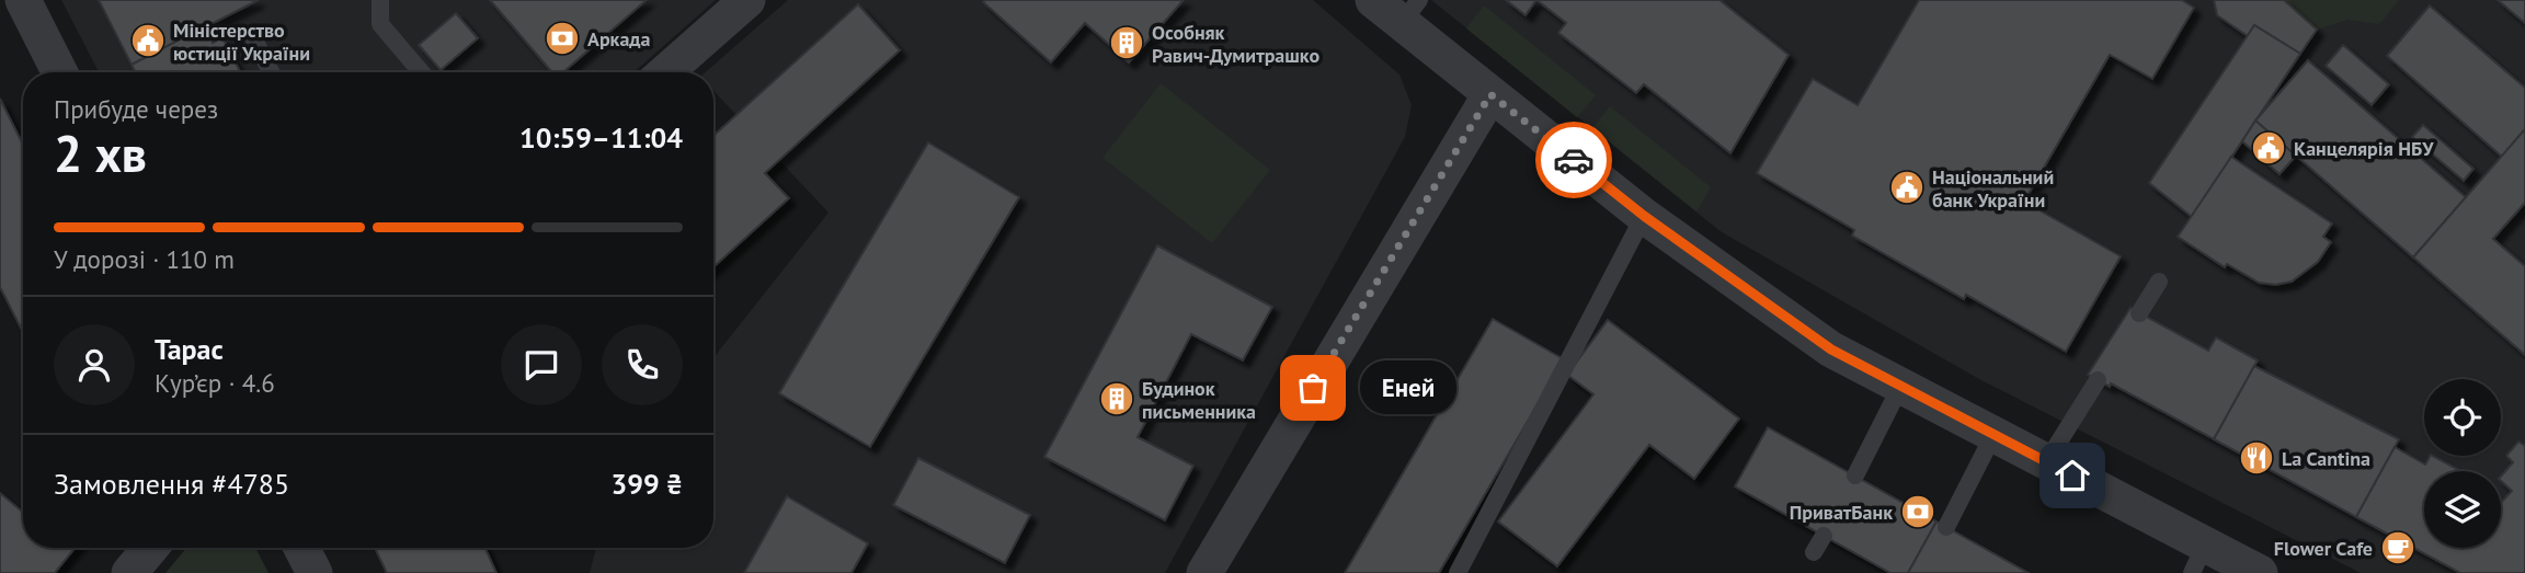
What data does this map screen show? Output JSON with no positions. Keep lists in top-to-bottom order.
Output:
{
  "places": {
    "bank": ["Аркада", "ПриватБанк"],
    "public building": ["Міністерство юстиції України", "Канцелярія НБУ", "Національний банк України"],
    "building": ["Особняк Равич-Думитрашко", "Будинок письменника"],
    "other": ["Еней"],
    "restaurant": ["La Cantina"],
    "cafe": ["Flower Cafe"]
  },
  "page": {
    "heading": ["2 хв", "Прибуде через", "10:59–11:04"],
    "panel": [
      "Тарас",
      "Кур’єр · 4.6",
      "Замовлення #4785",
      "399 ₴"
    ],
    "bar": "У дорозі · 110 m",
    "bubble": "Еней"
  }
}
